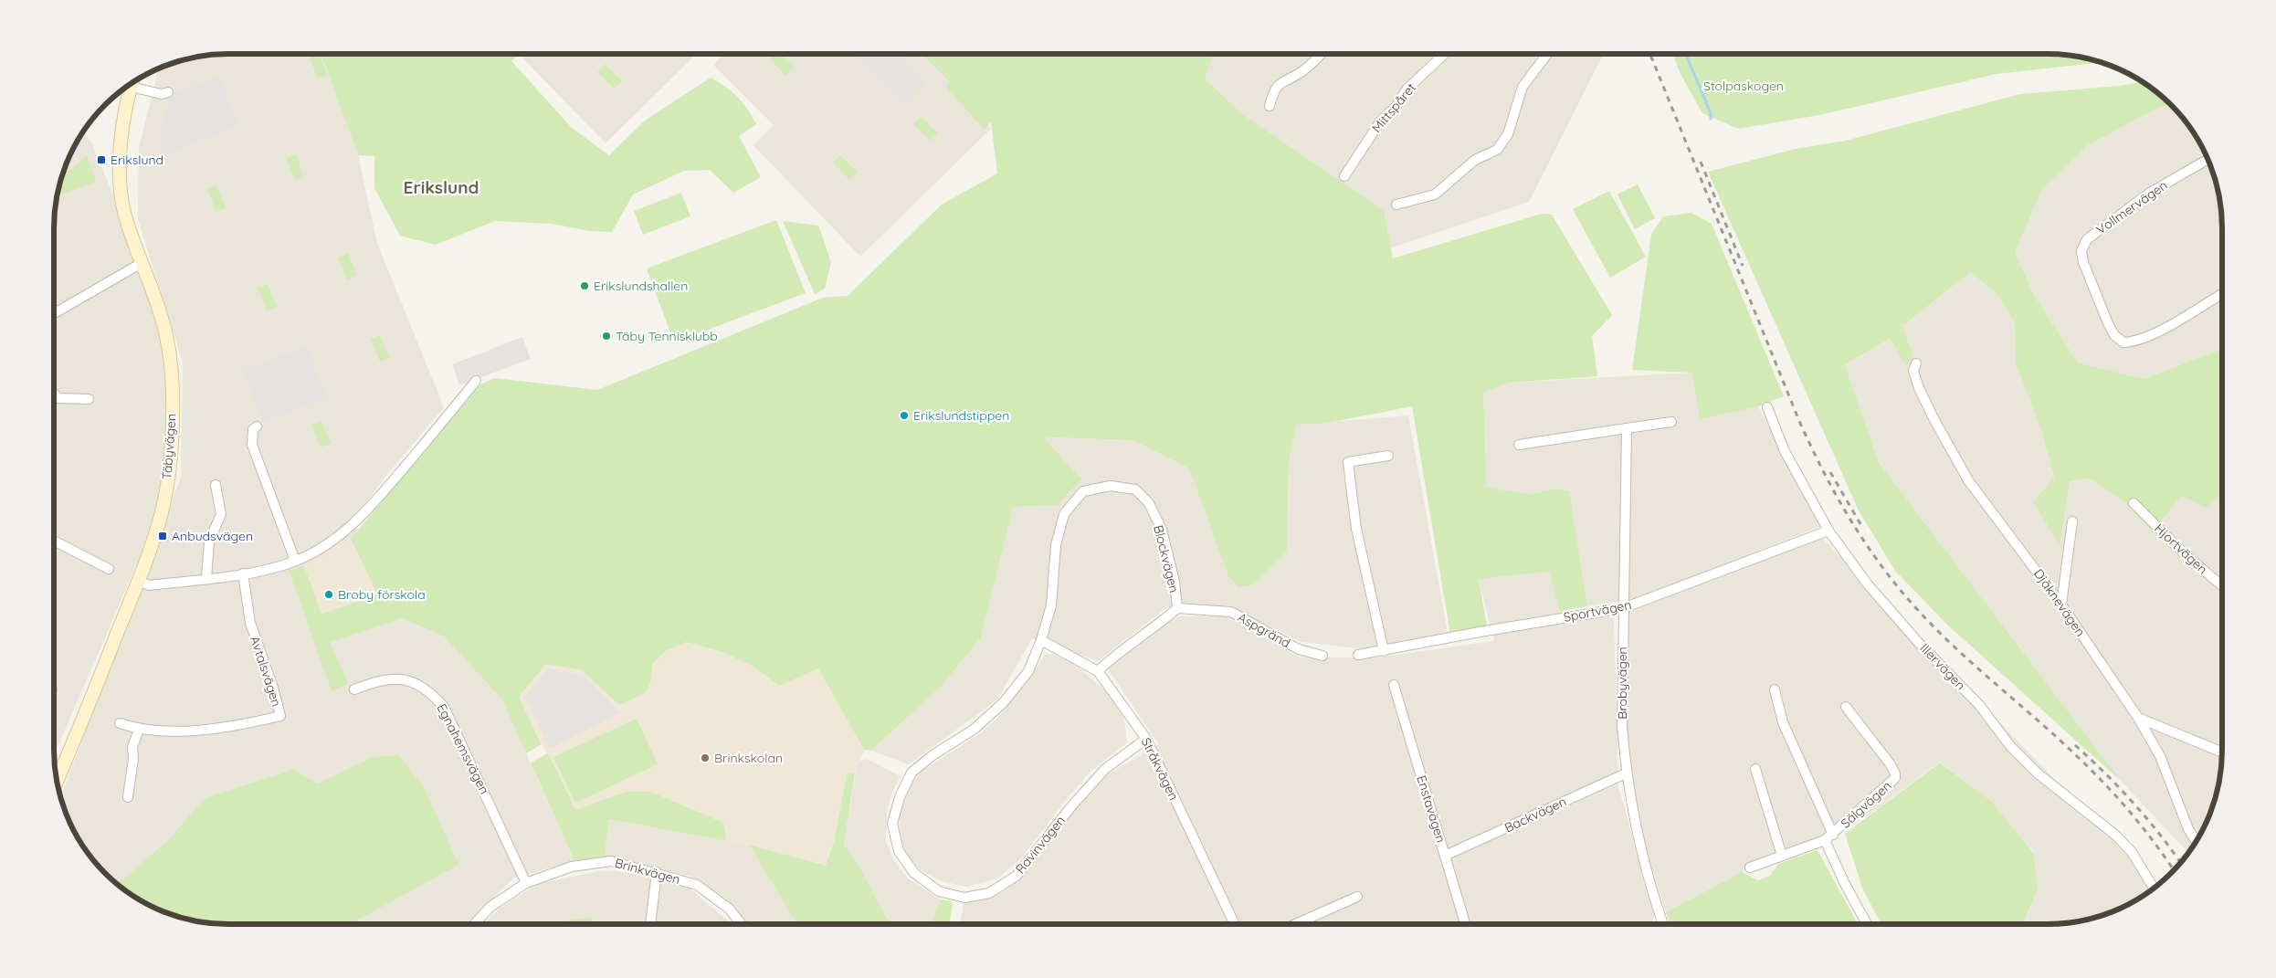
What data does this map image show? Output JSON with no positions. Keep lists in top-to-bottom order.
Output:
{
  "streets": {
    "main road": ["Täbyvägen"],
    "street": [
      "Mittspåret",
      "Vollmervägen",
      "Hjortvägen",
      "Blockvägen",
      "Djäknevägen",
      "Sportvägen",
      "Aspgränd",
      "Illervägen",
      "Avtalsvägen",
      "Brobyvägen",
      "Egnahemsvägen",
      "Stråkvägen",
      "Sälgvägen",
      "Enstavägen",
      "Backvägen",
      "Ravinvägen",
      "Brinkvägen"
    ]
  },
  "crossings": [
    ["Blockvägen", "Aspgränd"],
    ["Blockvägen", "Stråkvägen"],
    ["Blockvägen", "Ravinvägen"],
    ["Sportvägen", "Illervägen"],
    ["Sportvägen", "Brobyvägen"],
    ["Brobyvägen", "Backvägen"],
    ["Egnahemsvägen", "Brinkvägen"],
    ["Stråkvägen", "Ravinvägen"],
    ["Enstavägen", "Backvägen"]
  ],
  "districts": ["Erikslund"],
  "parks": ["Stolpaskogen"],
  "places": {
    "transit": ["Erikslund", "Anbudsvägen"],
    "other": [
      "Erikslundshallen",
      "Täby Tennisklubb",
      "Erikslundstippen",
      "Broby förskola",
      "Brinkskolan"
    ]
  }
}
